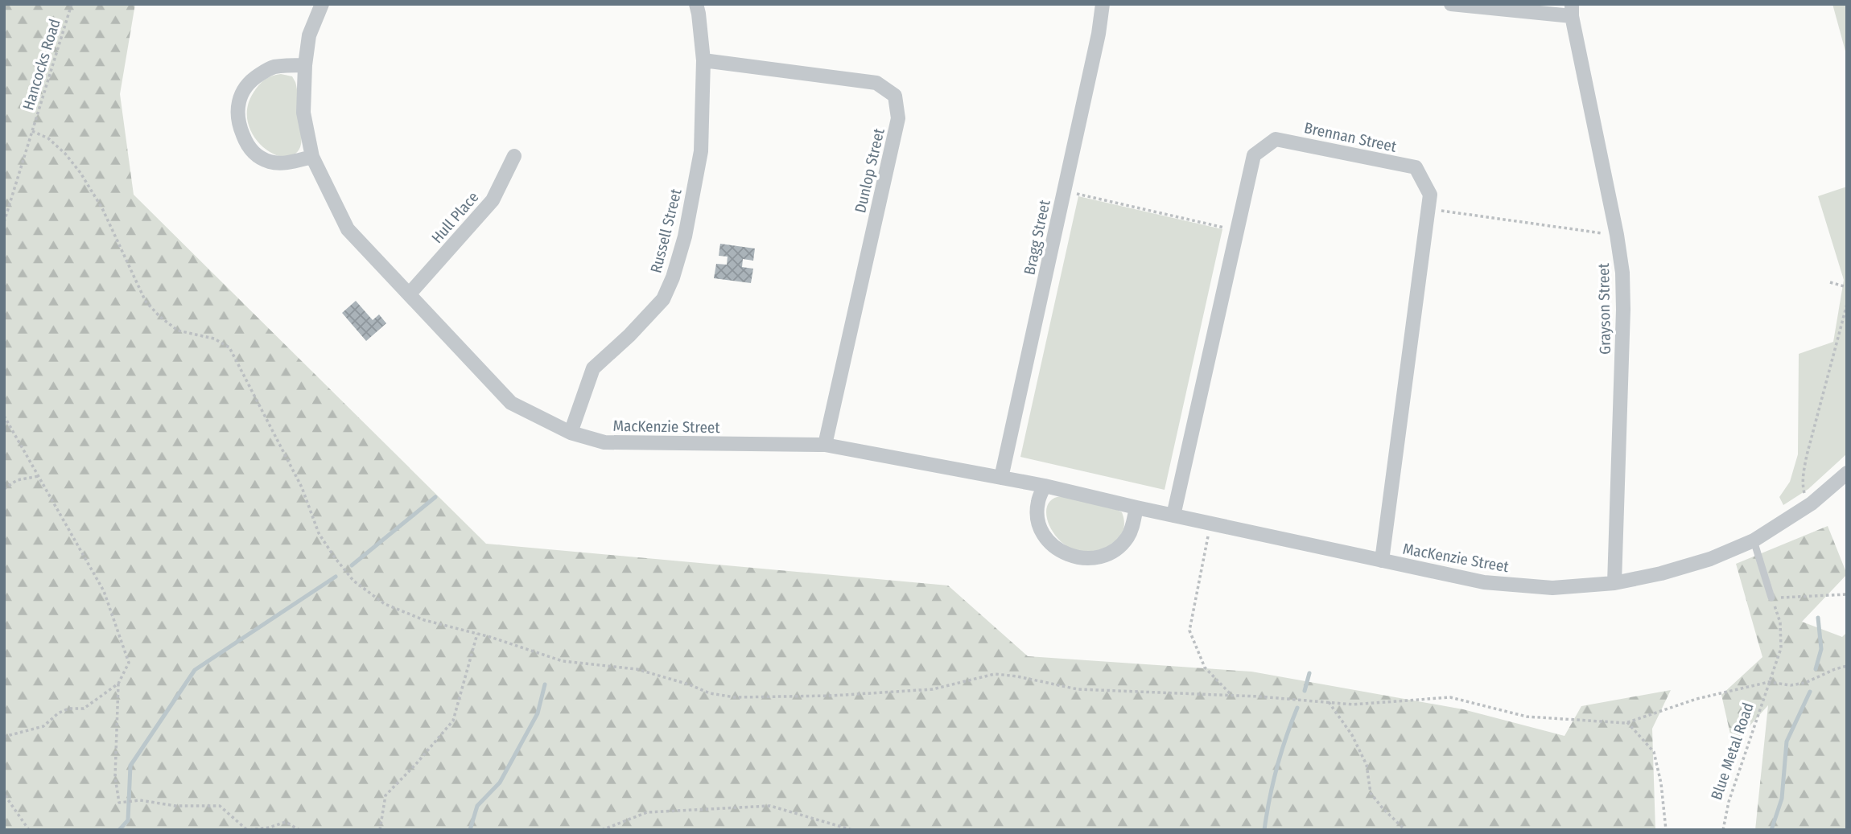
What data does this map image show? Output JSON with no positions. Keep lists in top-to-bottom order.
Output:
{
  "streets": {
    "street": [
      "Brennan Street",
      "Dunlop Street",
      "Hull Place",
      "Russell Street",
      "Bragg Street",
      "Grayson Street",
      "MacKenzie Street"
    ],
    "path": ["Hancocks Road", "Blue Metal Road"]
  },
  "crossings": [
    ["Brennan Street", "MacKenzie Street"],
    ["Dunlop Street", "Russell Street"],
    ["Dunlop Street", "MacKenzie Street"],
    ["Hull Place", "MacKenzie Street"],
    ["Russell Street", "MacKenzie Street"],
    ["Bragg Street", "MacKenzie Street"],
    ["Grayson Street", "MacKenzie Street"]
  ]
}
